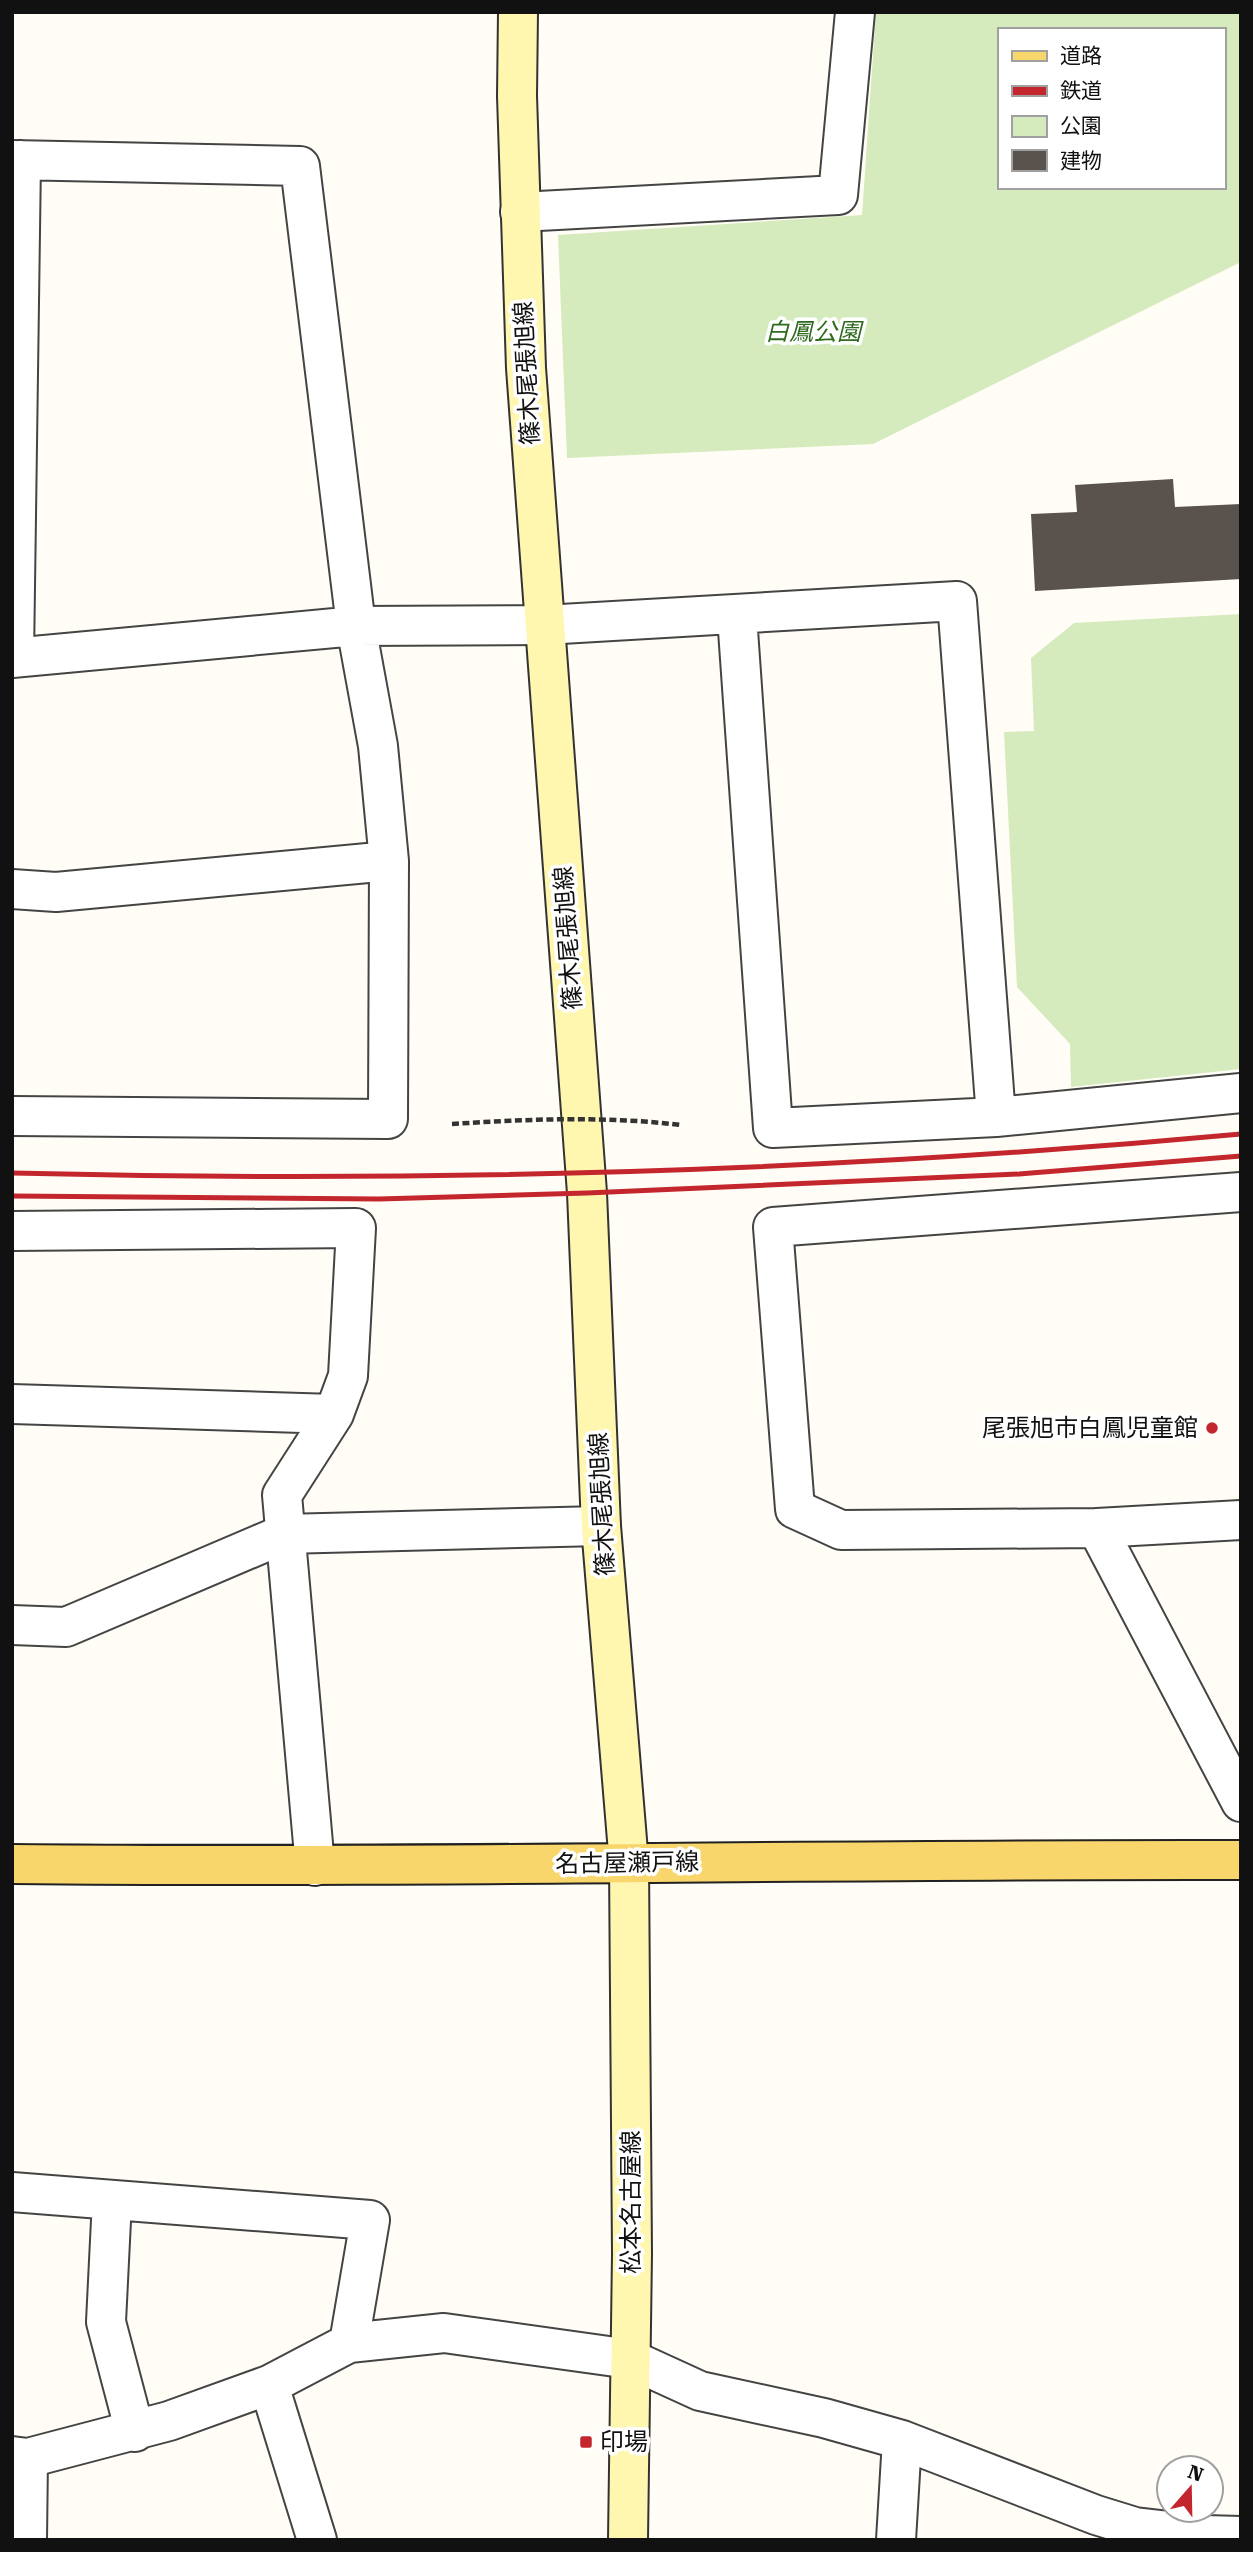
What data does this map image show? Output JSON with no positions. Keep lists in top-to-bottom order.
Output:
{
  "streets": {
    "main road": ["篠木尾張旭線", "名古屋瀬戸線", "松本名古屋線"]
  },
  "crossings": [
    ["篠木尾張旭線", "名古屋瀬戸線"],
    ["篠木尾張旭線", "松本名古屋線"],
    ["名古屋瀬戸線", "松本名古屋線"]
  ],
  "parks": ["白鳳公園"],
  "places": {
    "other": ["尾張旭市白鳳児童館"],
    "transit": ["印場"]
  },
  "legend": [
    "道路",
    "鉄道",
    "公園",
    "建物"
  ],
  "north": "top"
}
